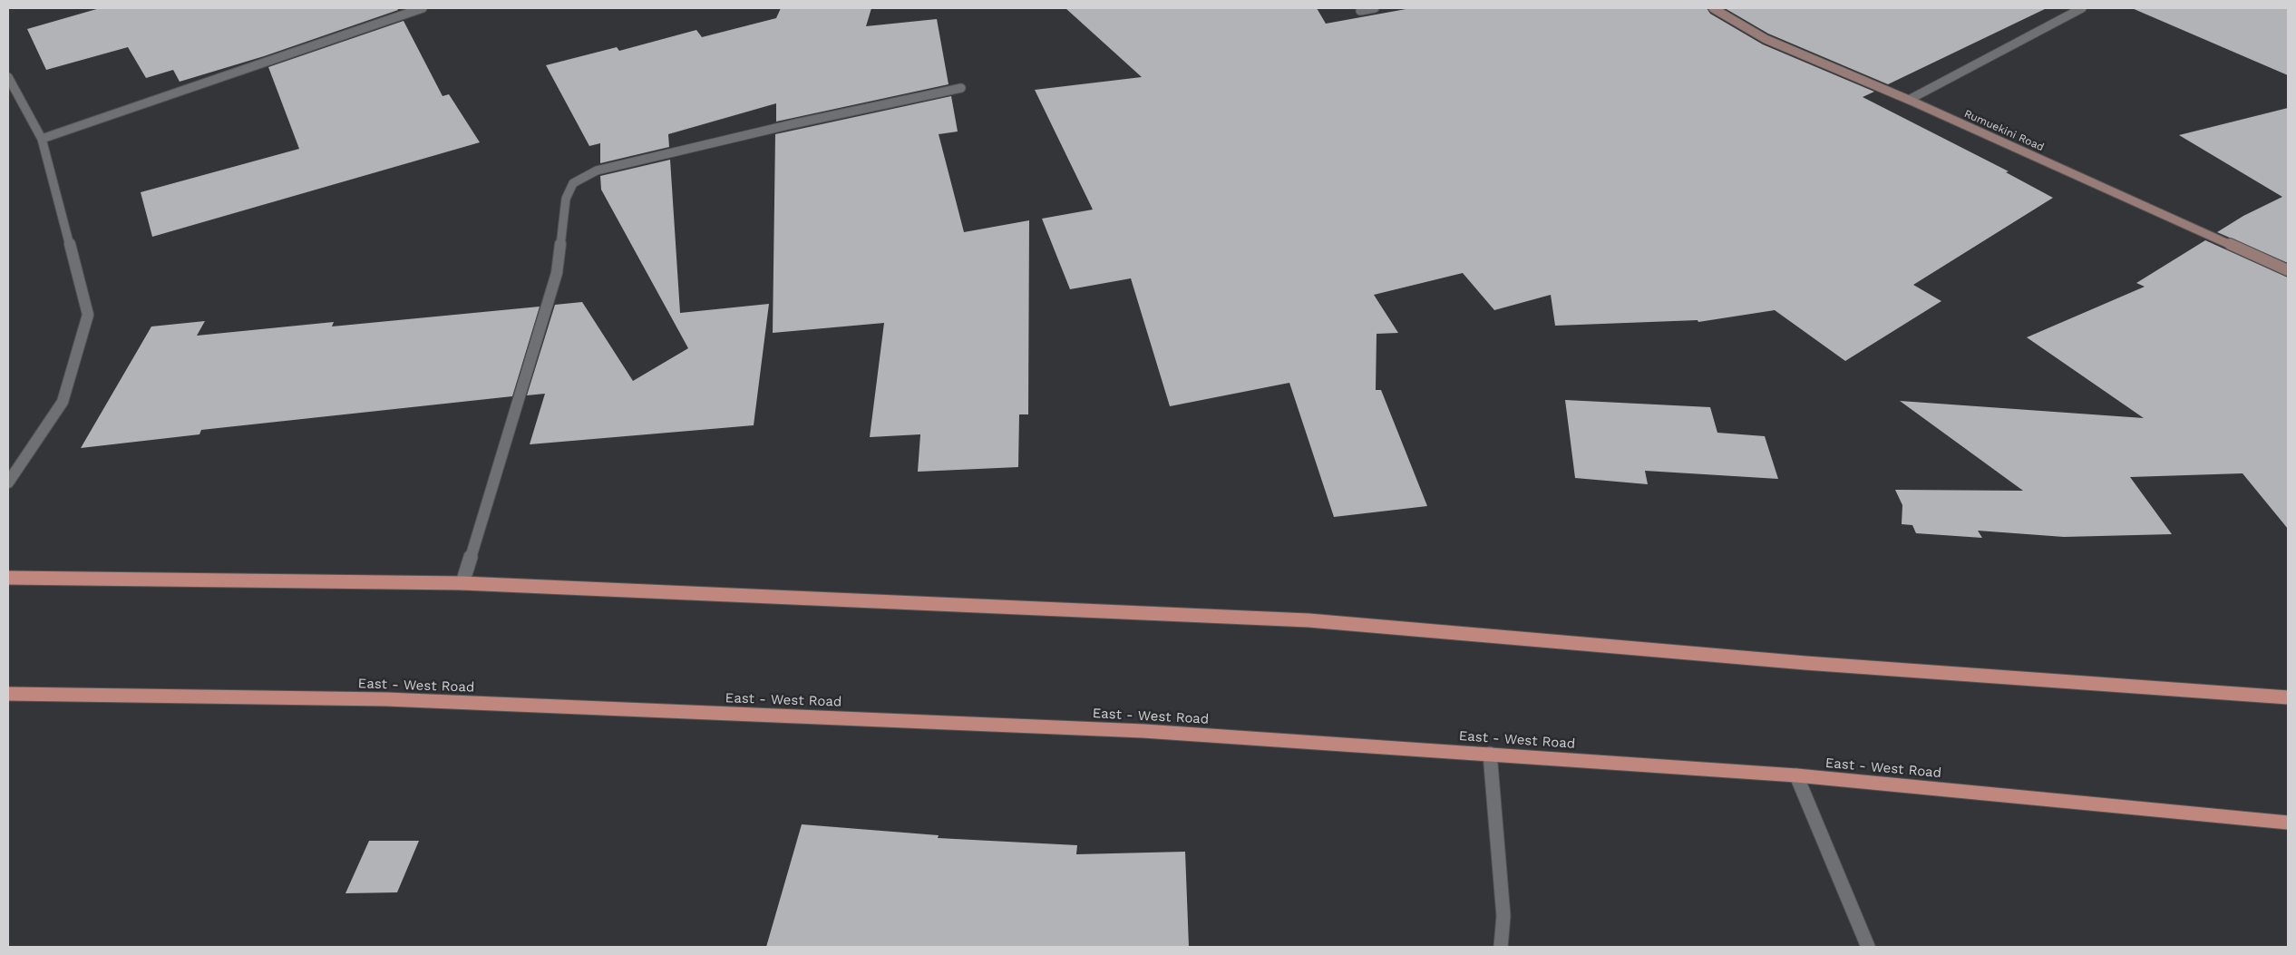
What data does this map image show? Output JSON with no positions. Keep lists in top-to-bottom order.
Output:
{
  "streets": {
    "main road": ["East - West Road"],
    "street": ["Rumuekini Road"]
  }
}
